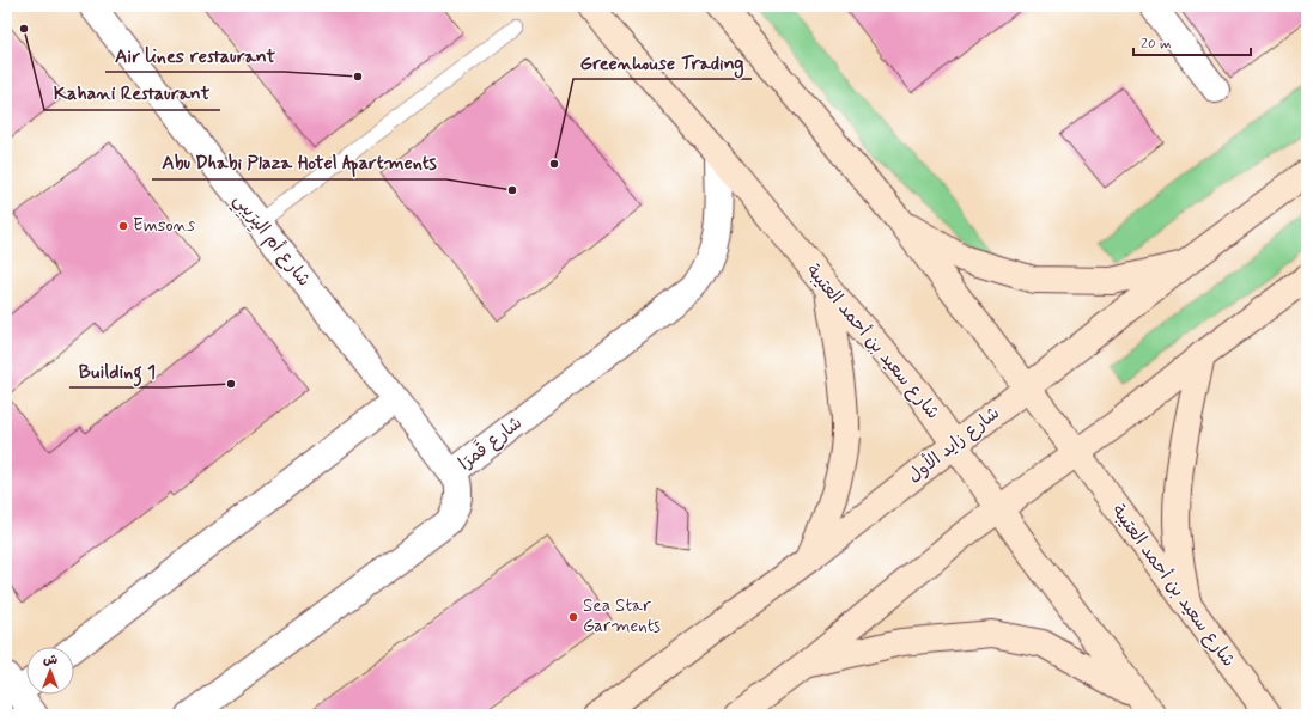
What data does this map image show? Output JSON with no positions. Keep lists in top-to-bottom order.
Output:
{
  "streets": {
    "main road": ["شارع سعيد بن أحمد العتيبة", "شارع زايد الأول"],
    "street": ["شارع أم اليِرَيبِي", "شارع قَمرَا"]
  },
  "crossings": [
    ["شارع أم اليِرَيبِي", "شارع قَمرَا"],
    ["شارع سعيد بن أحمد العتيبة", "شارع قَمرَا"],
    ["شارع سعيد بن أحمد العتيبة", "شارع زايد الأول"]
  ],
  "places": [
    "Kahani Restaurant",
    "Air lines restaurant",
    "Greenhouse Trading",
    "Abu Dhabi Plaza Hotel Apartments",
    "Emsons",
    "Building 1",
    "Sea Star Garments"
  ],
  "scale_bar": "20 m",
  "north": "top"
}
